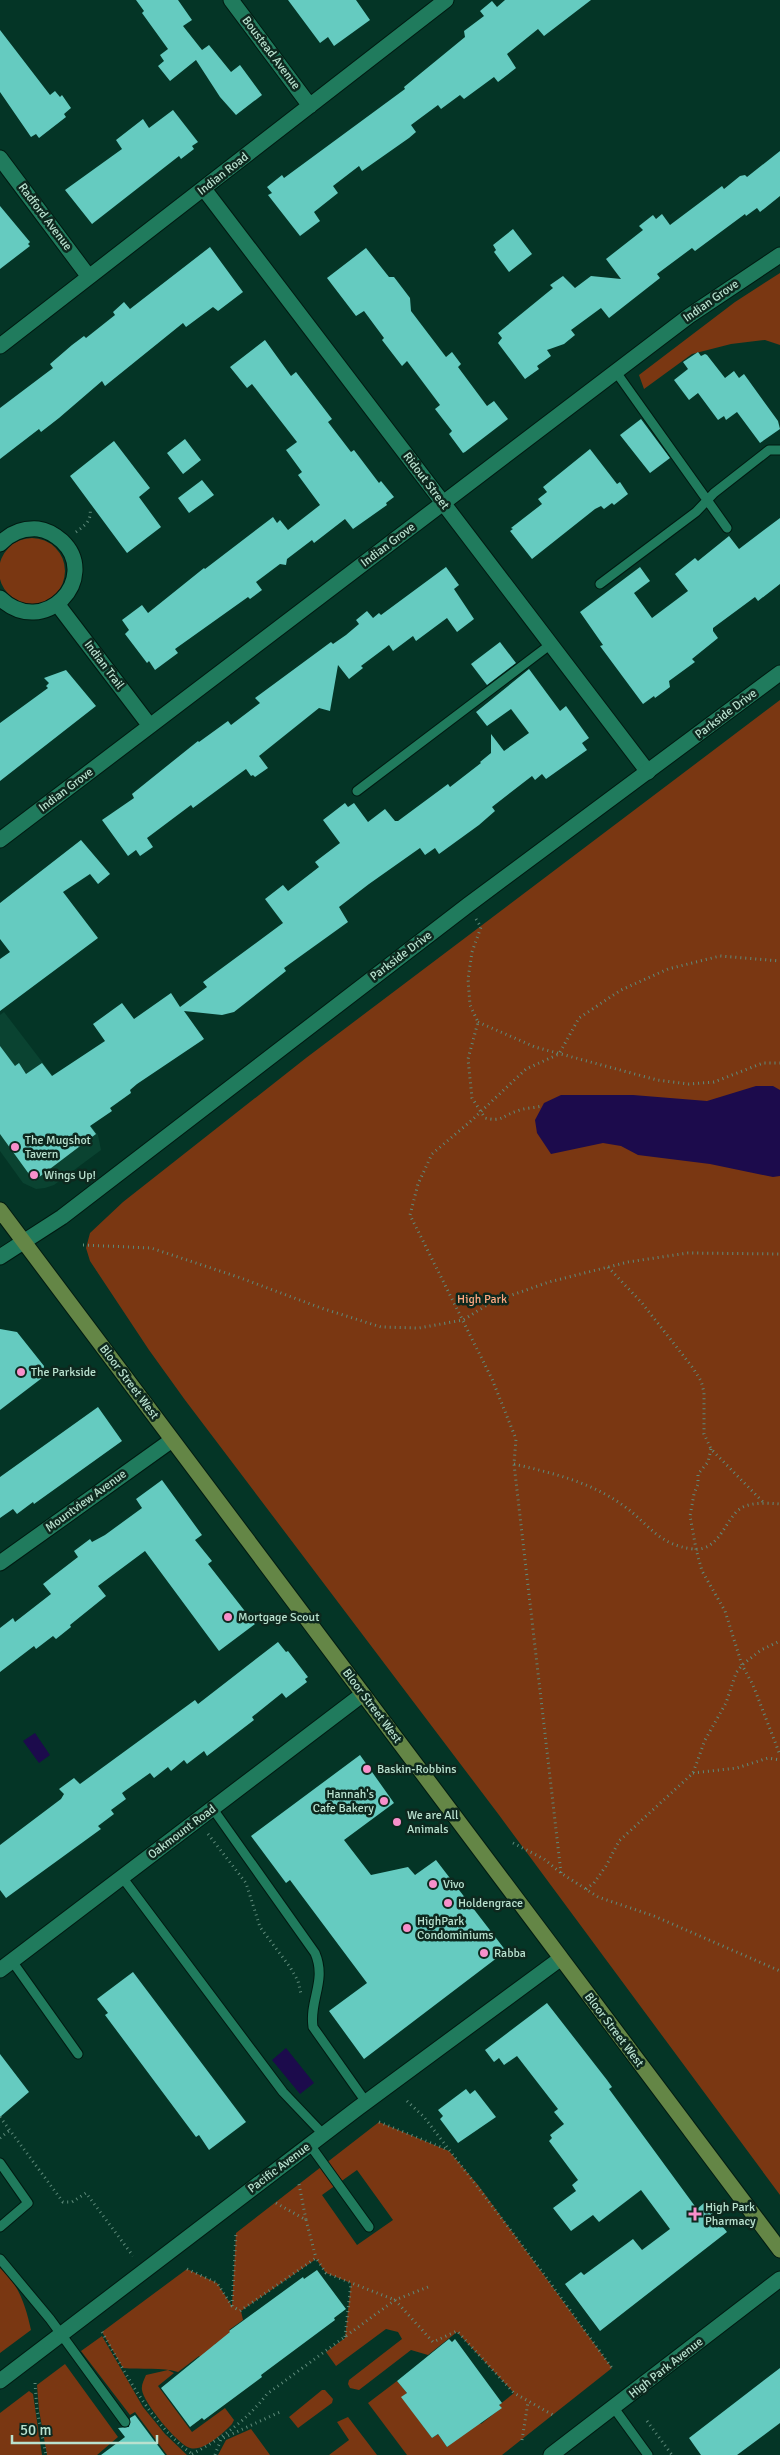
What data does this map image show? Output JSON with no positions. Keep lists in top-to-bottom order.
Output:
{
  "streets": {
    "main road": ["Bloor Street West"],
    "street": [
      "Boustead Avenue",
      "Indian Road",
      "Radford Avenue",
      "Indian Grove",
      "Ridout Street",
      "Indian Trail",
      "Parkside Drive",
      "Mountview Avenue",
      "Oakmount Road",
      "Pacific Avenue",
      "High Park Avenue"
    ]
  },
  "crossings": [
    ["Boustead Avenue", "Indian Road"],
    ["Indian Road", "Radford Avenue"],
    ["Indian Road", "Ridout Street"],
    ["Indian Grove", "Ridout Street"],
    ["Indian Grove", "Indian Trail"],
    ["Ridout Street", "Parkside Drive"],
    ["Parkside Drive", "Bloor Street West"],
    ["Bloor Street West", "Mountview Avenue"],
    ["Bloor Street West", "Oakmount Road"],
    ["Bloor Street West", "Pacific Avenue"]
  ],
  "parks": ["High Park"],
  "places": {
    "other": [
      "The Mugshot Tavern",
      "Wings Up!",
      "The Parkside",
      "Mortgage Scout",
      "Baskin-Robbins",
      "Hannah's Cafe Bakery",
      "We are All Animals",
      "Vivo",
      "Holdengrace",
      "HighPark Condominiums",
      "Rabba"
    ],
    "health": ["High Park Pharmacy"]
  },
  "scale_bar": "50 m"
}
